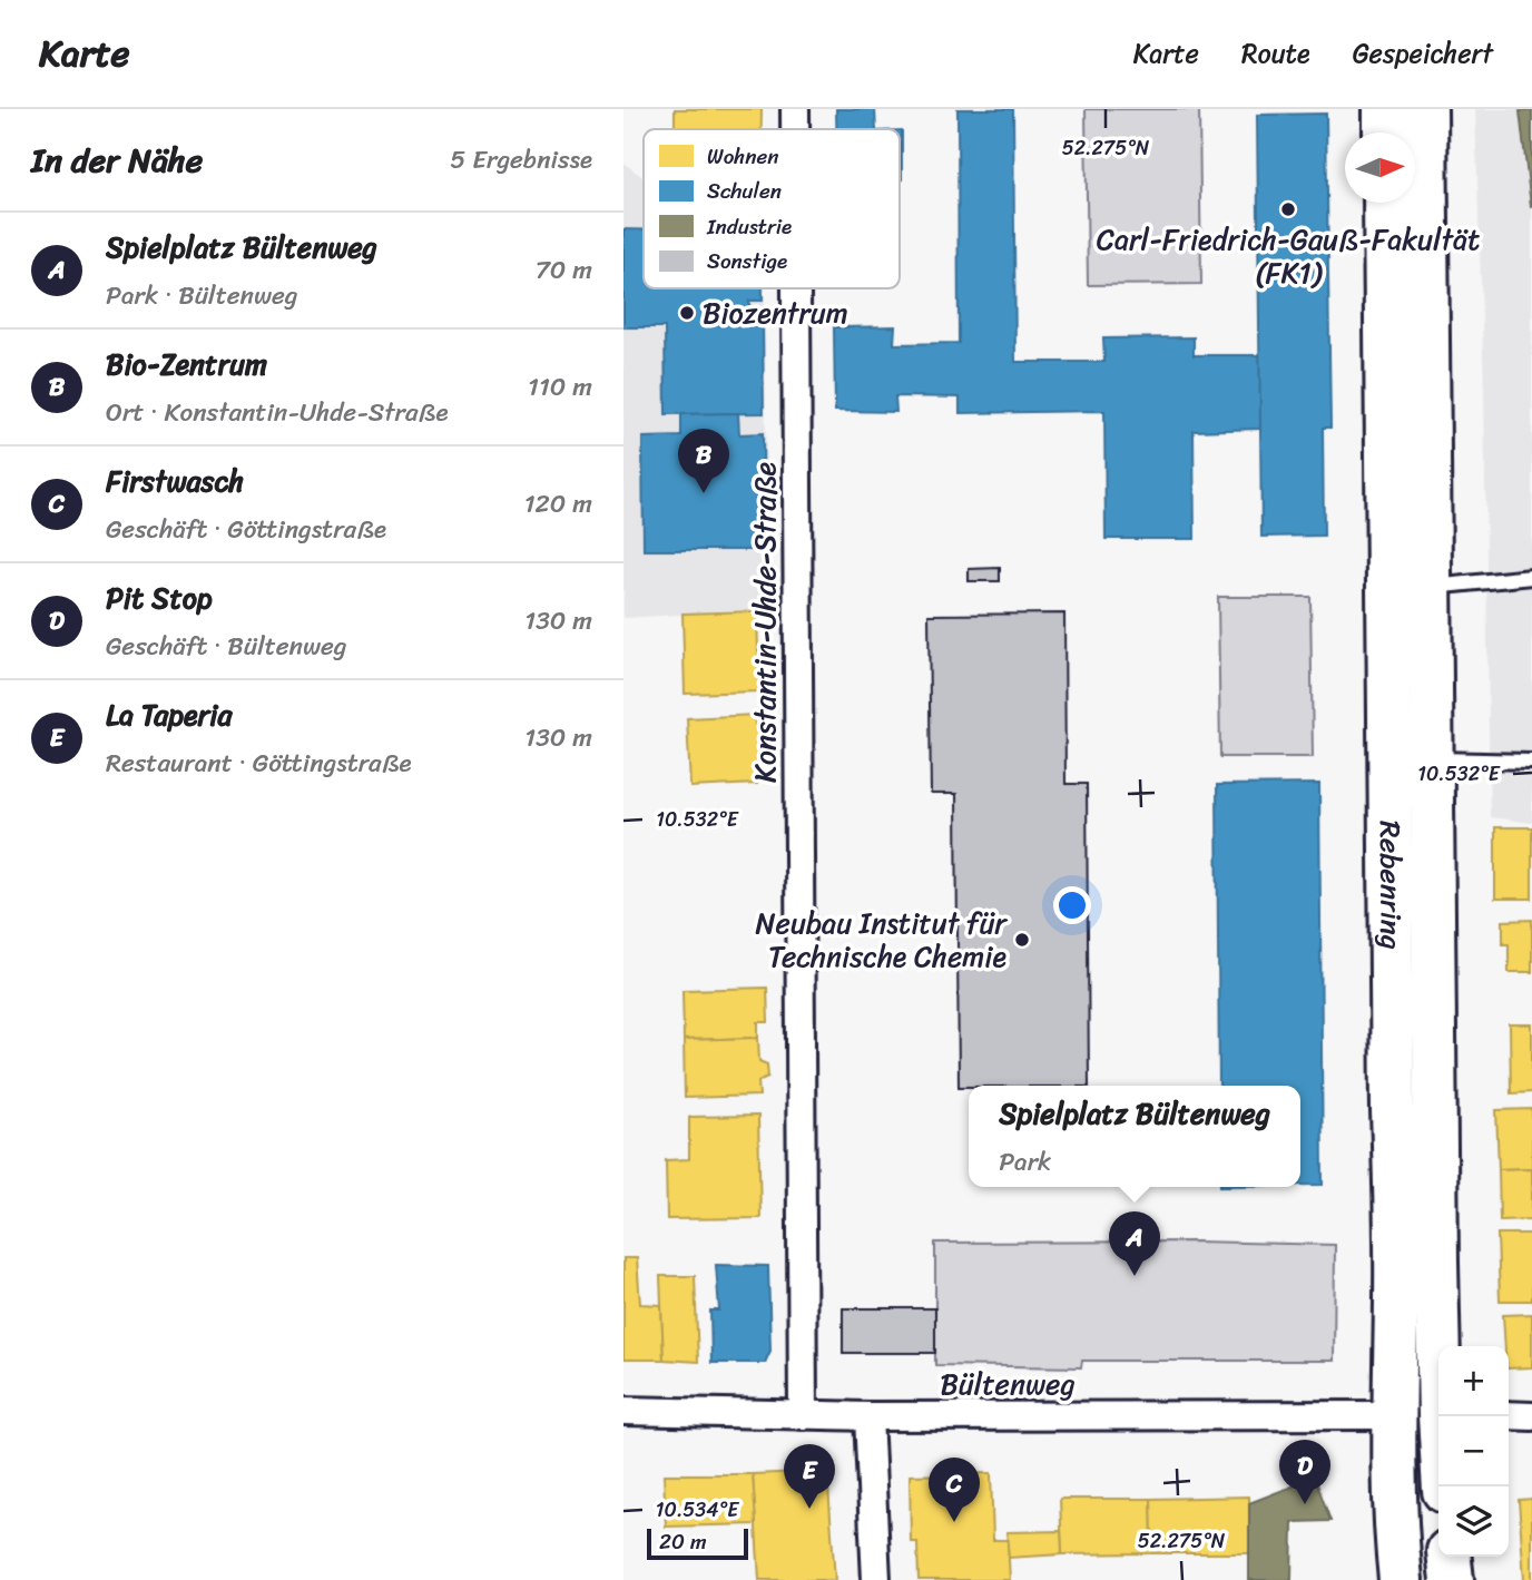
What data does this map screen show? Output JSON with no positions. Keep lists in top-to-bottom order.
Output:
{
  "streets": {
    "main road": ["Rebenring"],
    "street": ["Konstantin-Uhde-Straße", "Bültenweg"]
  },
  "crossings": [
    ["Konstantin-Uhde-Straße", "Bültenweg"],
    ["Rebenring", "Bültenweg"]
  ],
  "places": ["Carl-Friedrich-Gauß-Fakultät (FK1)", "Biozentrum", "Neubau Institut für Technische Chemie"],
  "legend": [
    "Wohnen",
    "Schulen",
    "Industrie",
    "Sonstige"
  ],
  "scale_bar": "20 m",
  "north": "right",
  "page": {
    "header": "Karte",
    "nav": ["Karte", "Route", "Gespeichert"],
    "heading": ["In der Nähe", "5 Ergebnisse"],
    "list": [
      {
        "mark": "A",
        "name": "Spielplatz Bültenweg",
        "note": "Park · Bültenweg",
        "value": "70 m"
      },
      {
        "mark": "B",
        "name": "Bio-Zentrum",
        "note": "Ort · Konstantin-Uhde-Straße",
        "value": "110 m"
      },
      {
        "mark": "C",
        "name": "Firstwasch",
        "note": "Geschäft · Göttingstraße",
        "value": "120 m"
      },
      {
        "mark": "D",
        "name": "Pit Stop",
        "note": "Geschäft · Bültenweg",
        "value": "130 m"
      },
      {
        "mark": "E",
        "name": "La Taperia",
        "note": "Restaurant · Göttingstraße",
        "value": "130 m"
      }
    ],
    "pins": [
      "B",
      "A",
      "D",
      "E",
      "C"
    ],
    "popup": ["Spielplatz Bültenweg", "Park"],
    "map_buttons": ["+", "−"],
    "scale": "20 m"
  },
  "coordinates": ["52.275°N", "10.532°E", "10.534°E"]
}
